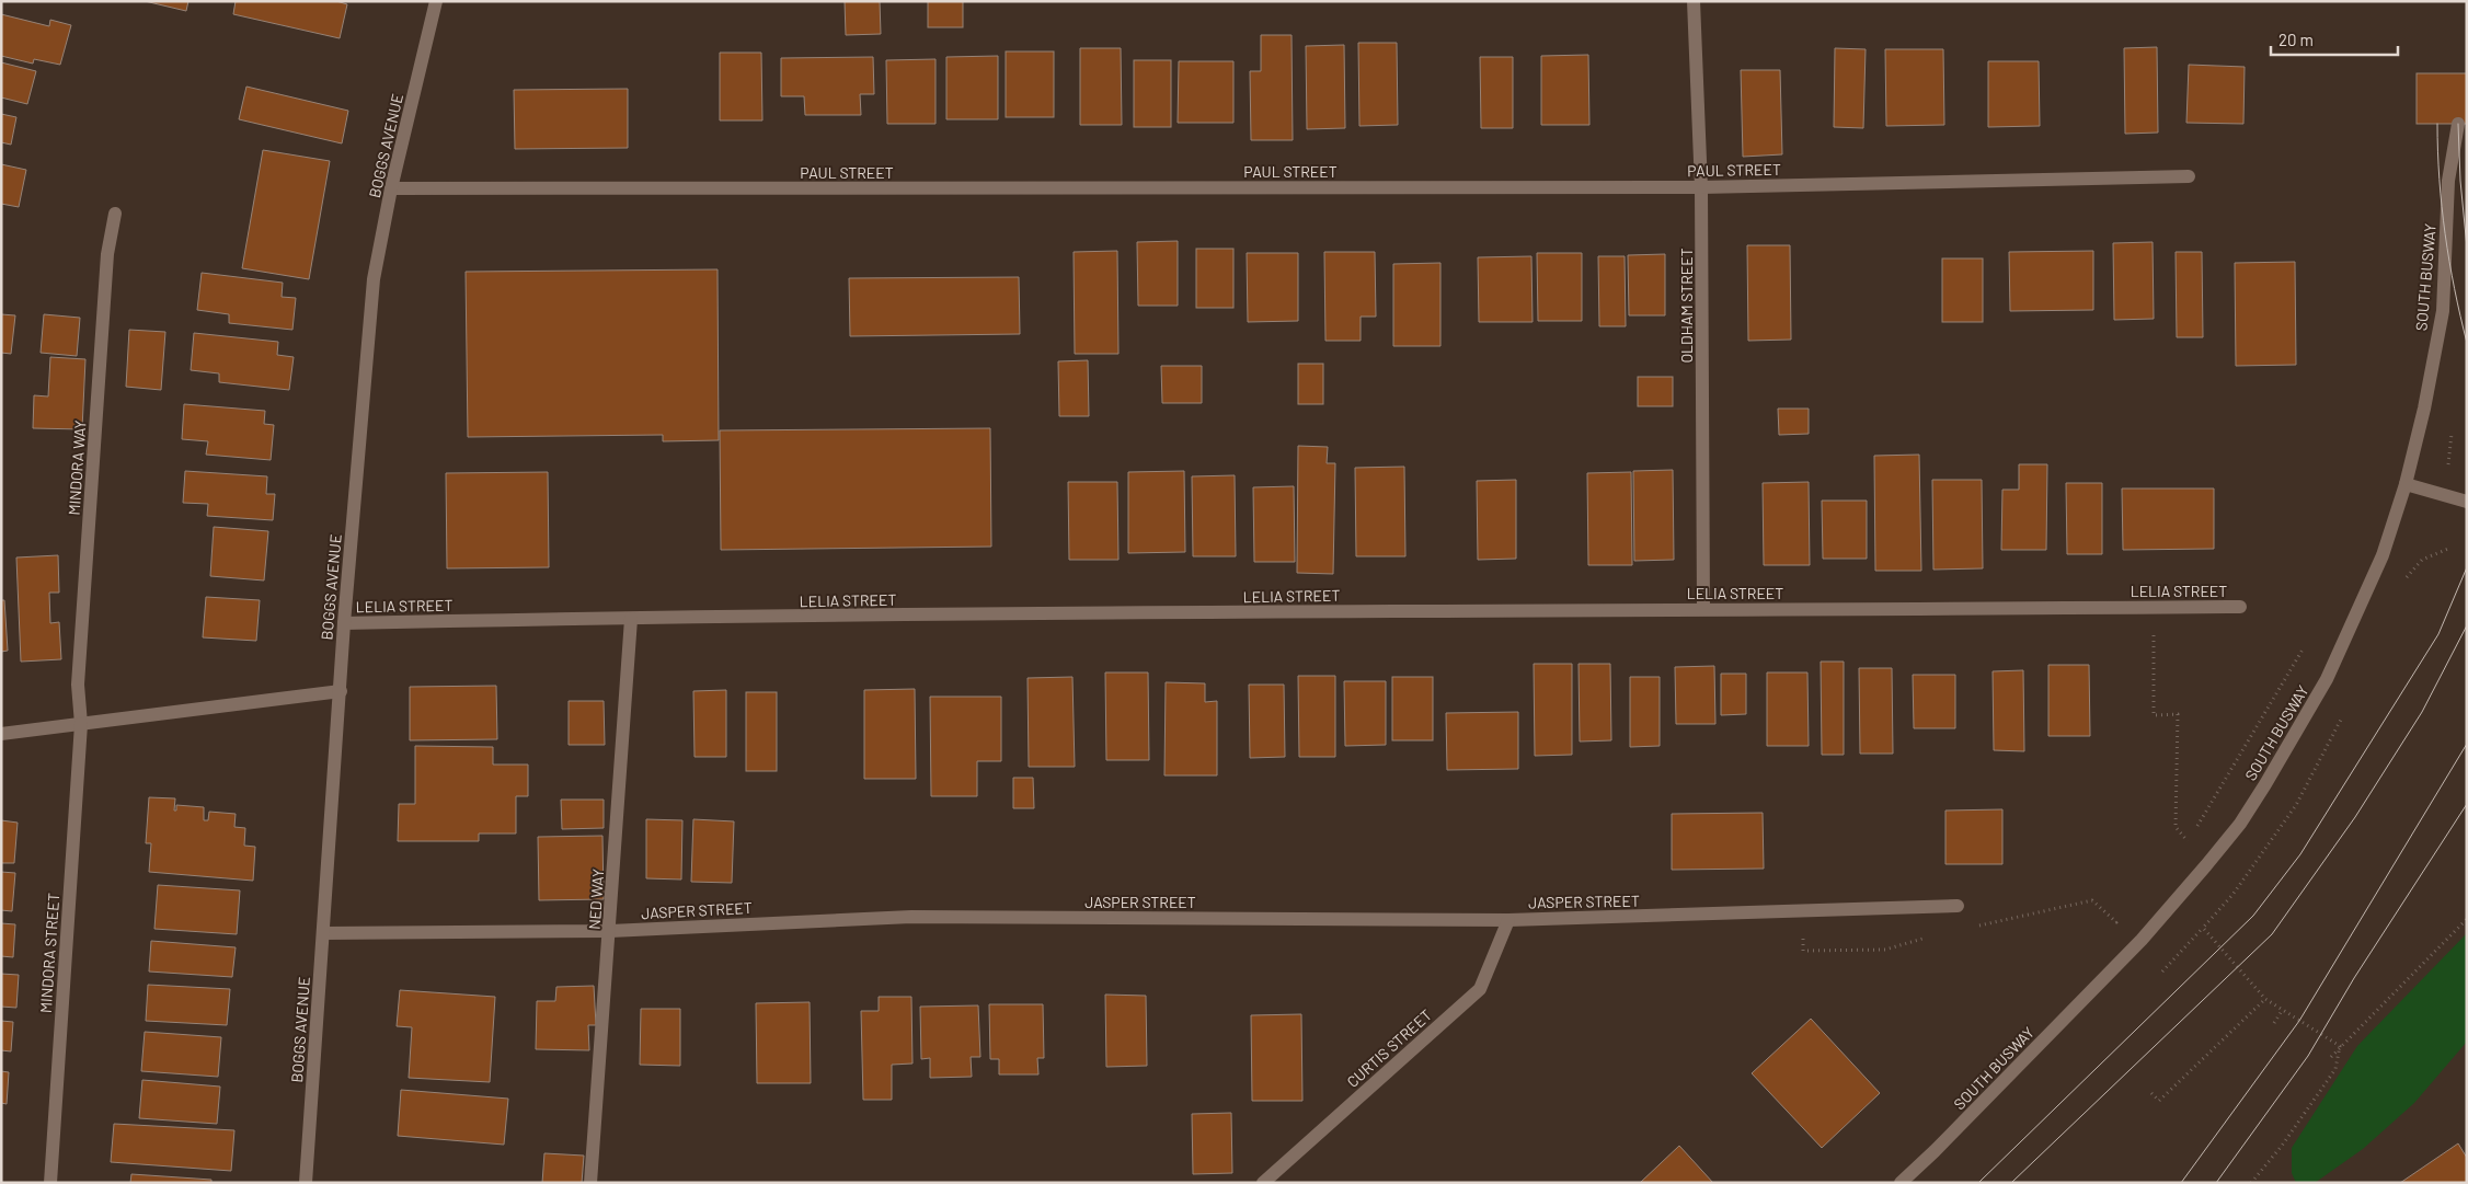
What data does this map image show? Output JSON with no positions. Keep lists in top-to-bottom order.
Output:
{
  "streets": {
    "street": [
      "BOGGS AVENUE",
      "PAUL STREET",
      "SOUTH BUSWAY",
      "OLDHAM STREET",
      "MINDORA WAY",
      "LELIA STREET",
      "NED WAY",
      "JASPER STREET",
      "MINDORA STREET",
      "CURTIS STREET"
    ]
  },
  "crossings": [
    ["BOGGS AVENUE", "PAUL STREET"],
    ["BOGGS AVENUE", "LELIA STREET"],
    ["BOGGS AVENUE", "JASPER STREET"],
    ["PAUL STREET", "OLDHAM STREET"],
    ["OLDHAM STREET", "LELIA STREET"],
    ["MINDORA WAY", "MINDORA STREET"],
    ["LELIA STREET", "NED WAY"],
    ["NED WAY", "JASPER STREET"],
    ["JASPER STREET", "CURTIS STREET"]
  ],
  "scale_bar": "20 m"
}
